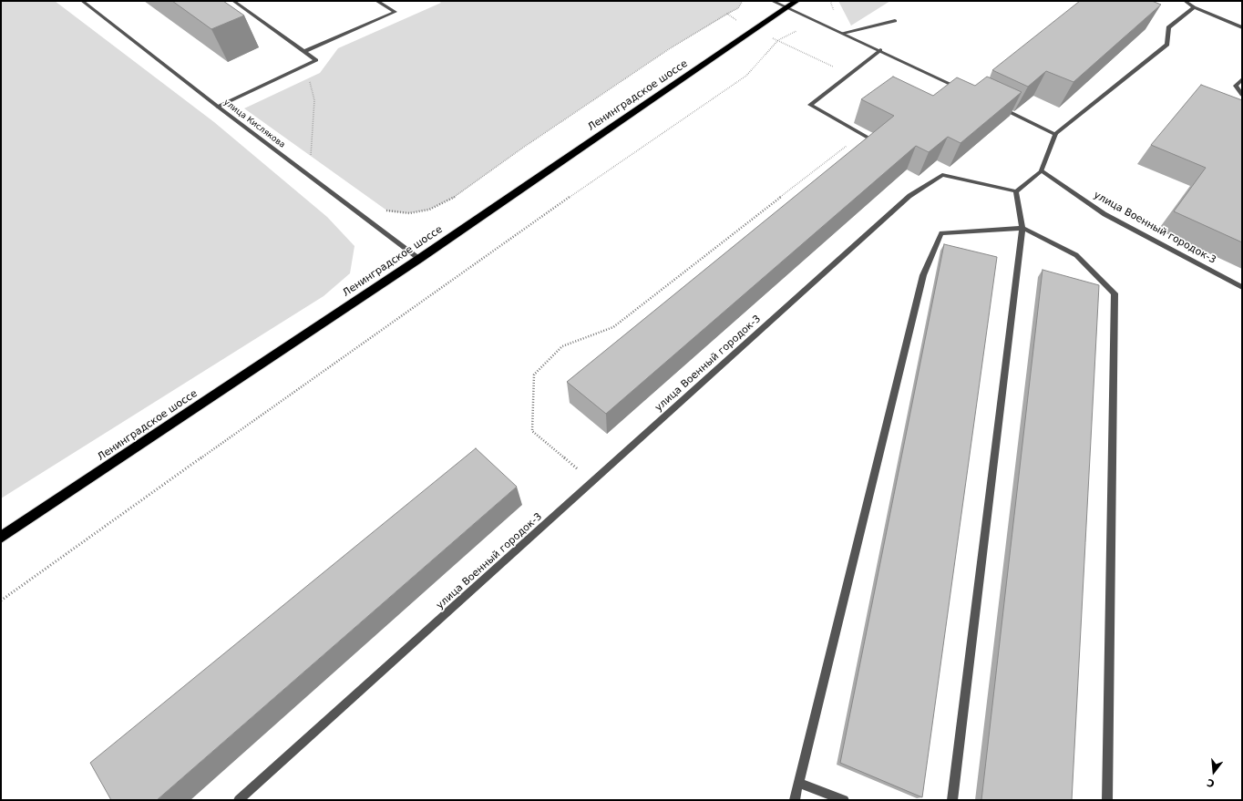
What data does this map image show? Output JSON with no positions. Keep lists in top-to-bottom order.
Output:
{
  "streets": {
    "highway": ["Ленинградское шоссе"],
    "street": ["улица Кислякова", "улица Военный городок-3"]
  },
  "crossings": [
    ["Ленинградское шоссе", "улица Кислякова"]
  ],
  "north": "bottom"
}
